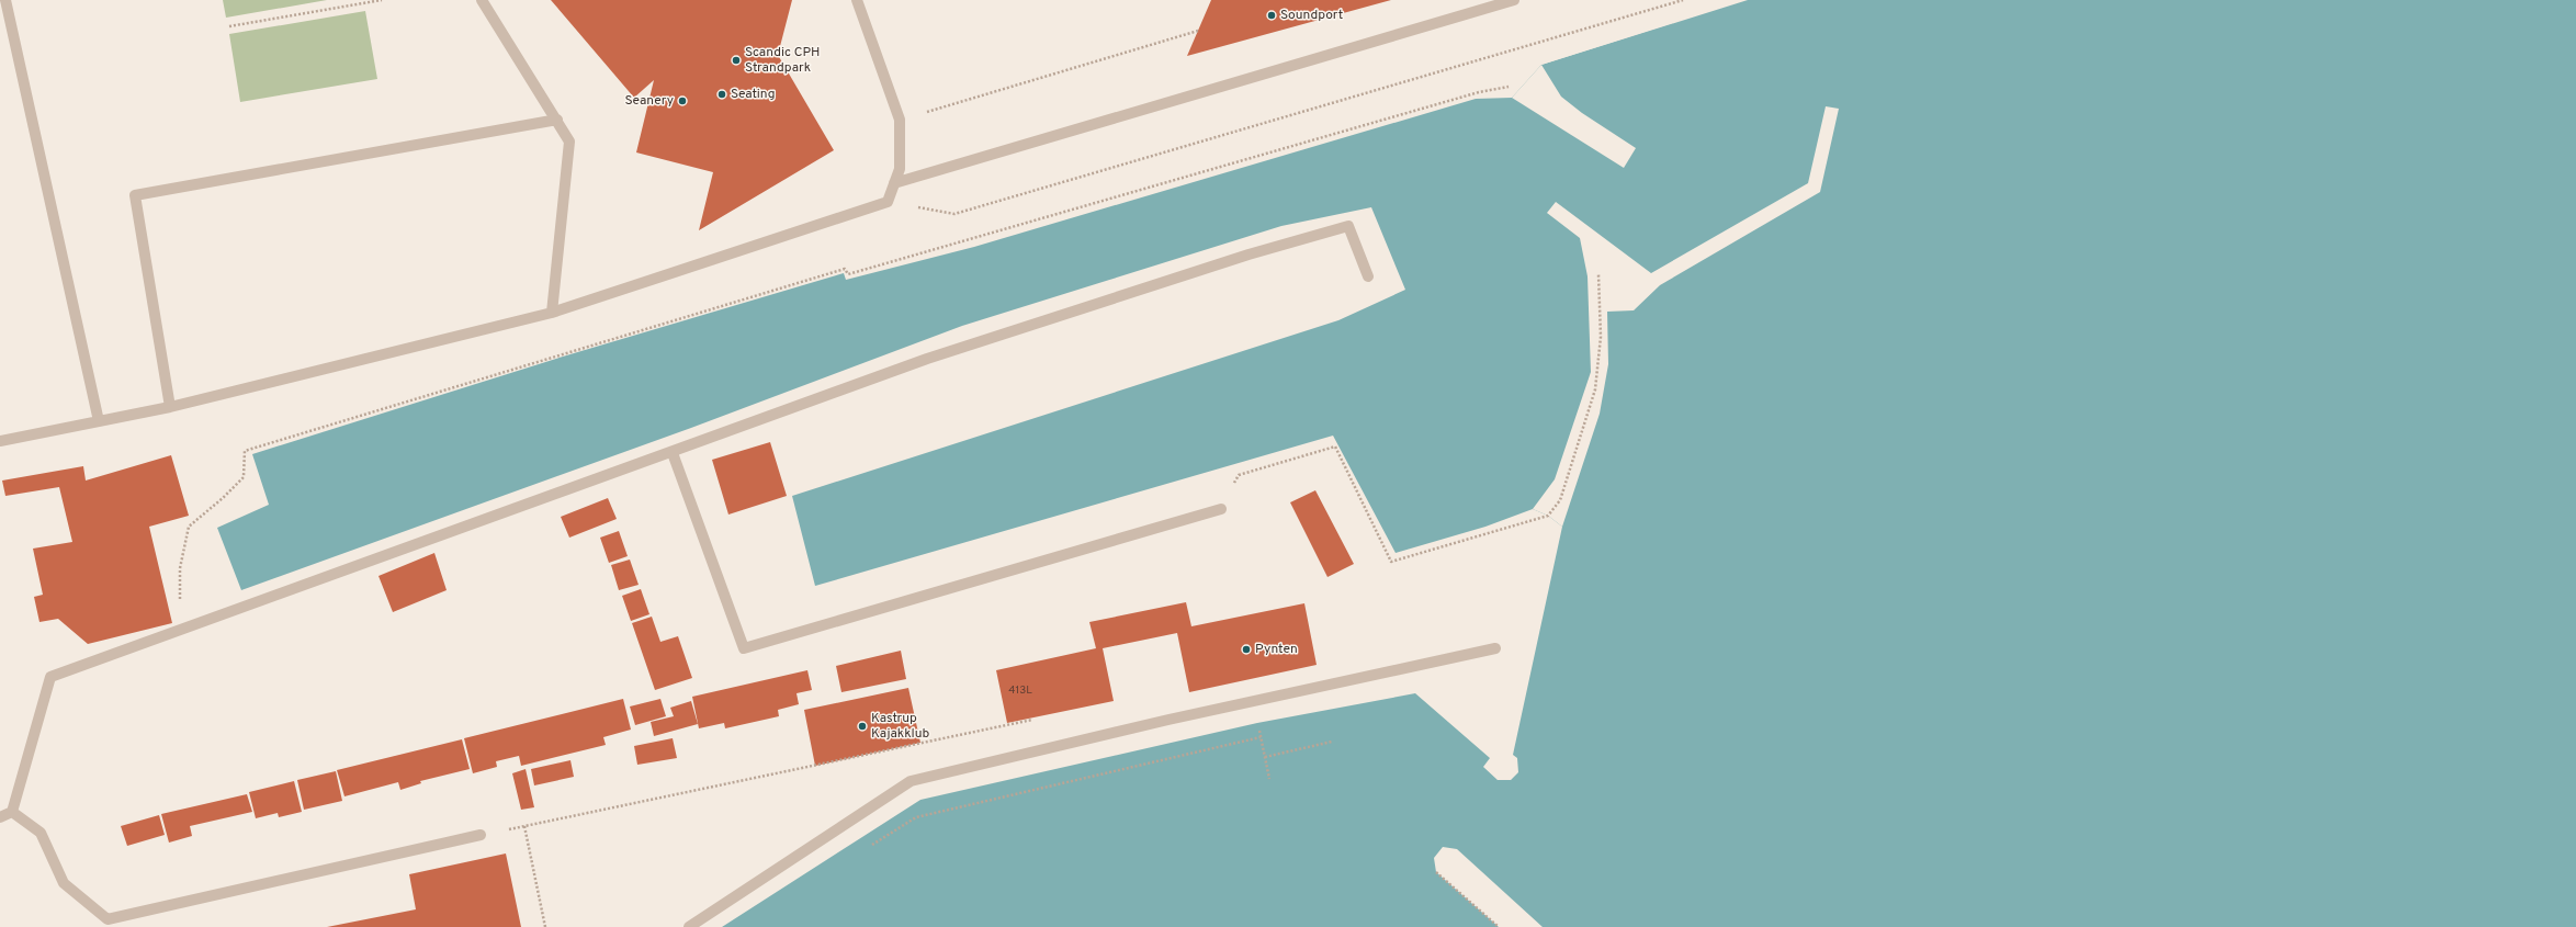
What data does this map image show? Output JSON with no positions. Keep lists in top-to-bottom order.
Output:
{
  "places": [
    "Soundport",
    "Scandic CPH Strandpark",
    "Seating",
    "Seanery",
    "Pynten",
    "Kastrup Kajakklub"
  ],
  "house_numbers": ["413L"]
}
